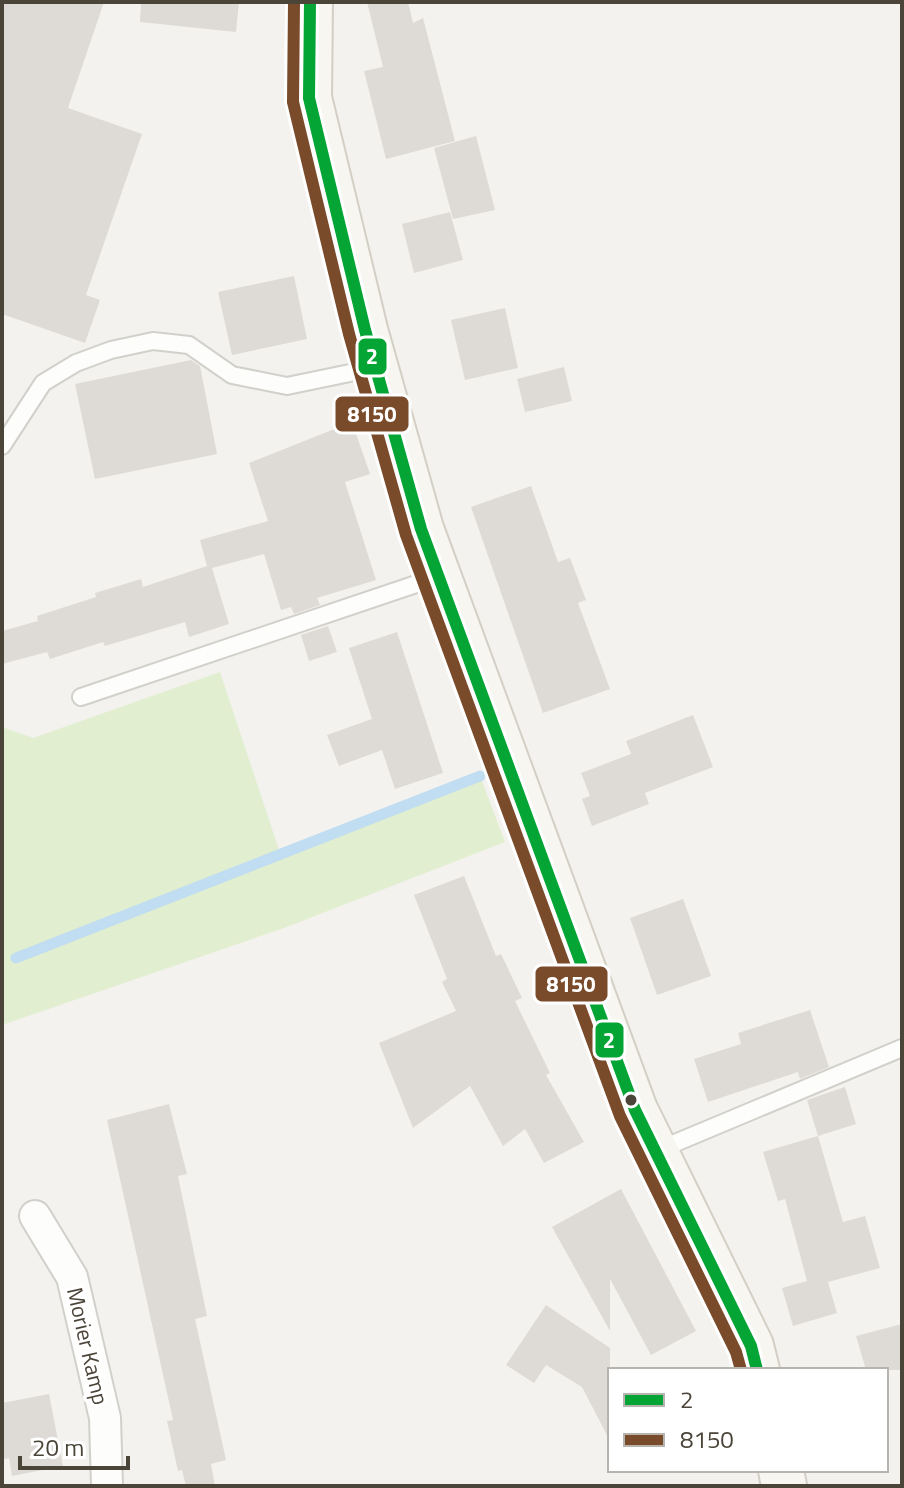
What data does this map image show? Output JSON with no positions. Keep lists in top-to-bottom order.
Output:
{
  "streets": {
    "street": ["Morier Kamp"]
  },
  "lines": ["transit line 2", "transit line 8150"],
  "legend": ["2", "8150"],
  "scale_bar": "20 m"
}
